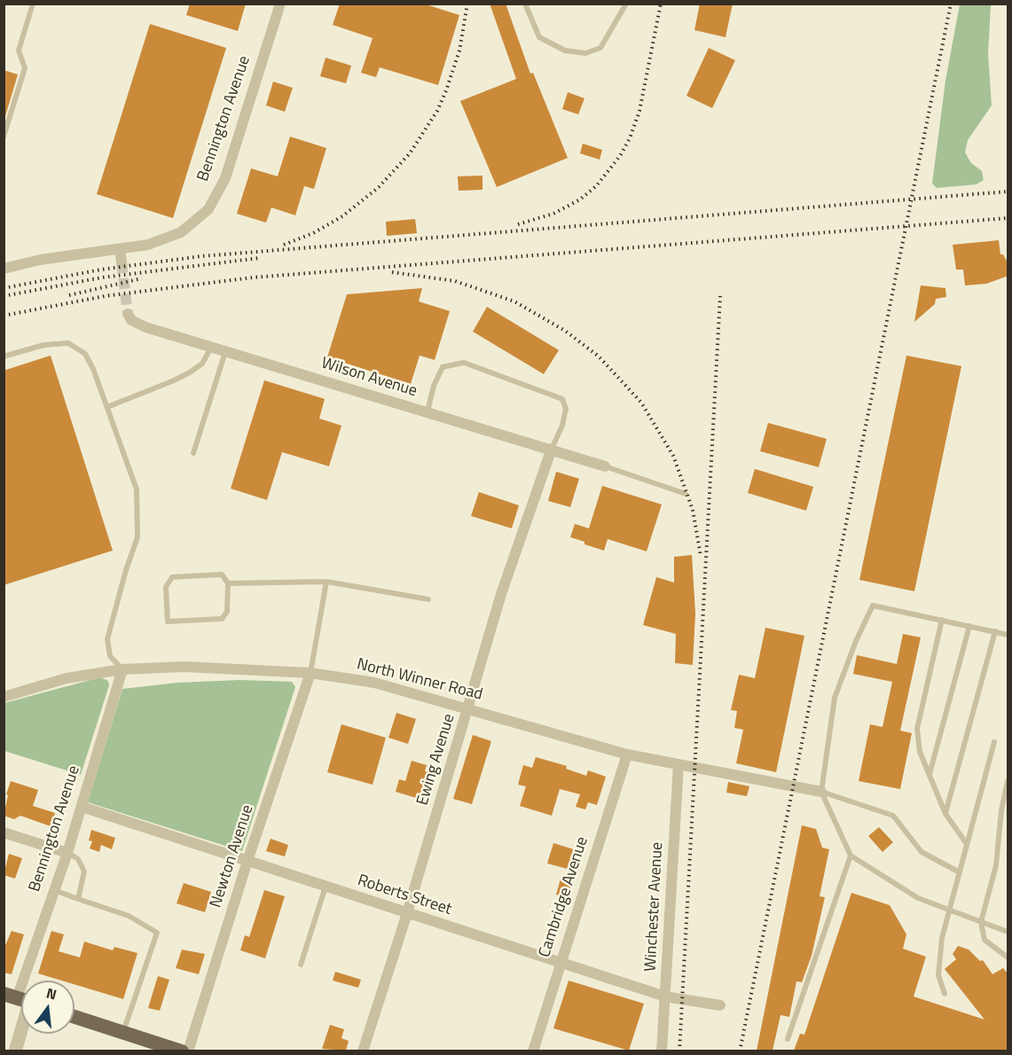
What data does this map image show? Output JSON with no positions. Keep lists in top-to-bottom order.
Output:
{
  "streets": {
    "street": [
      "Bennington Avenue",
      "Wilson Avenue",
      "North Winner Road",
      "Ewing Avenue",
      "Newton Avenue",
      "Roberts Street",
      "Cambridge Avenue",
      "Winchester Avenue"
    ]
  },
  "crossings": [
    ["Bennington Avenue", "North Winner Road"],
    ["Bennington Avenue", "Roberts Street"],
    ["Wilson Avenue", "Ewing Avenue"],
    ["North Winner Road", "Ewing Avenue"],
    ["North Winner Road", "Newton Avenue"],
    ["North Winner Road", "Cambridge Avenue"],
    ["North Winner Road", "Winchester Avenue"],
    ["Ewing Avenue", "Roberts Street"],
    ["Newton Avenue", "Roberts Street"],
    ["Roberts Street", "Cambridge Avenue"],
    ["Roberts Street", "Winchester Avenue"]
  ],
  "north": "top"
}
